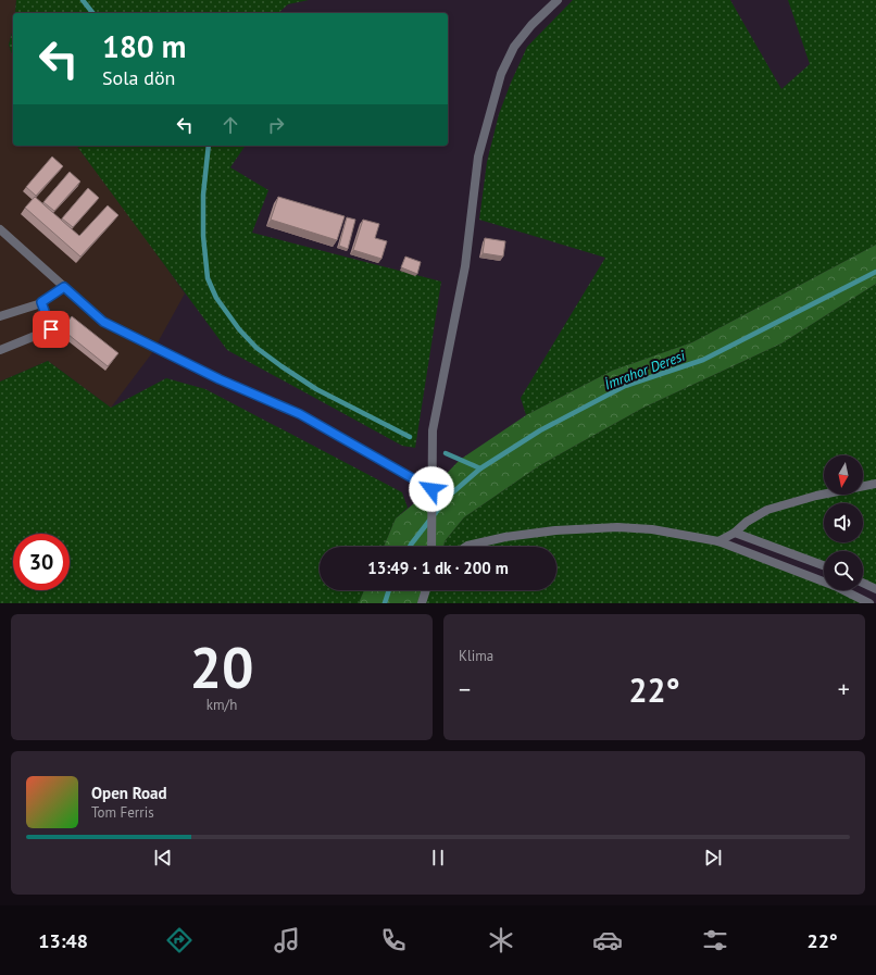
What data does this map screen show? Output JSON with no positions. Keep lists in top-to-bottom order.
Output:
{
  "water": ["İmrahor Deresi"],
  "north": "bottom",
  "page": {
    "turn": ["180 m", "Sola dön"],
    "limit": "30",
    "trip": "13:49 · 1 dk · 200 m",
    "tile": [
      ["20", "km/h"],
      "Klima"
    ],
    "heat": ["−", "22°", "+"],
    "song": ["Open Road", "Tom Ferris"],
    "tabs": ["13:48", "22°"]
  }
}
